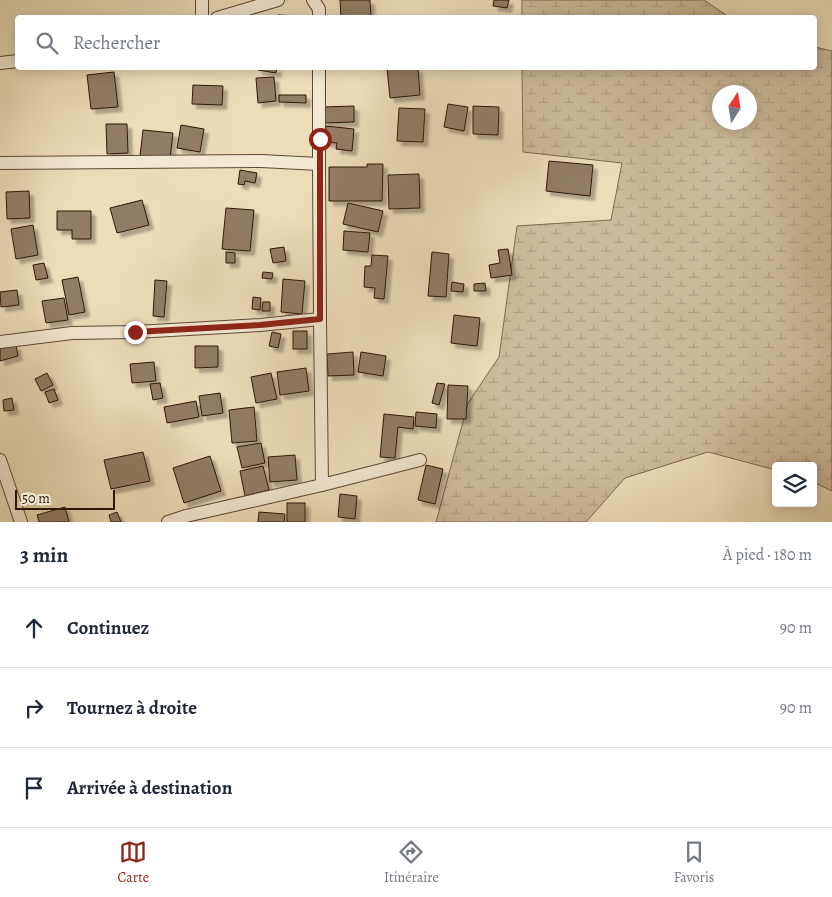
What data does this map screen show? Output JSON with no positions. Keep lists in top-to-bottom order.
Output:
{
  "scale_bar": "50 m",
  "north": "top",
  "page": {
    "search": "Rechercher",
    "scale": "50 m",
    "heading": ["3 min", "À pied · 180 m"],
    "list": [
      ["Continuez", "90 m"],
      ["Tournez à droite", "90 m"],
      "Arrivée à destination"
    ],
    "nav": ["Carte", "Itinéraire", "Favoris"]
  }
}
